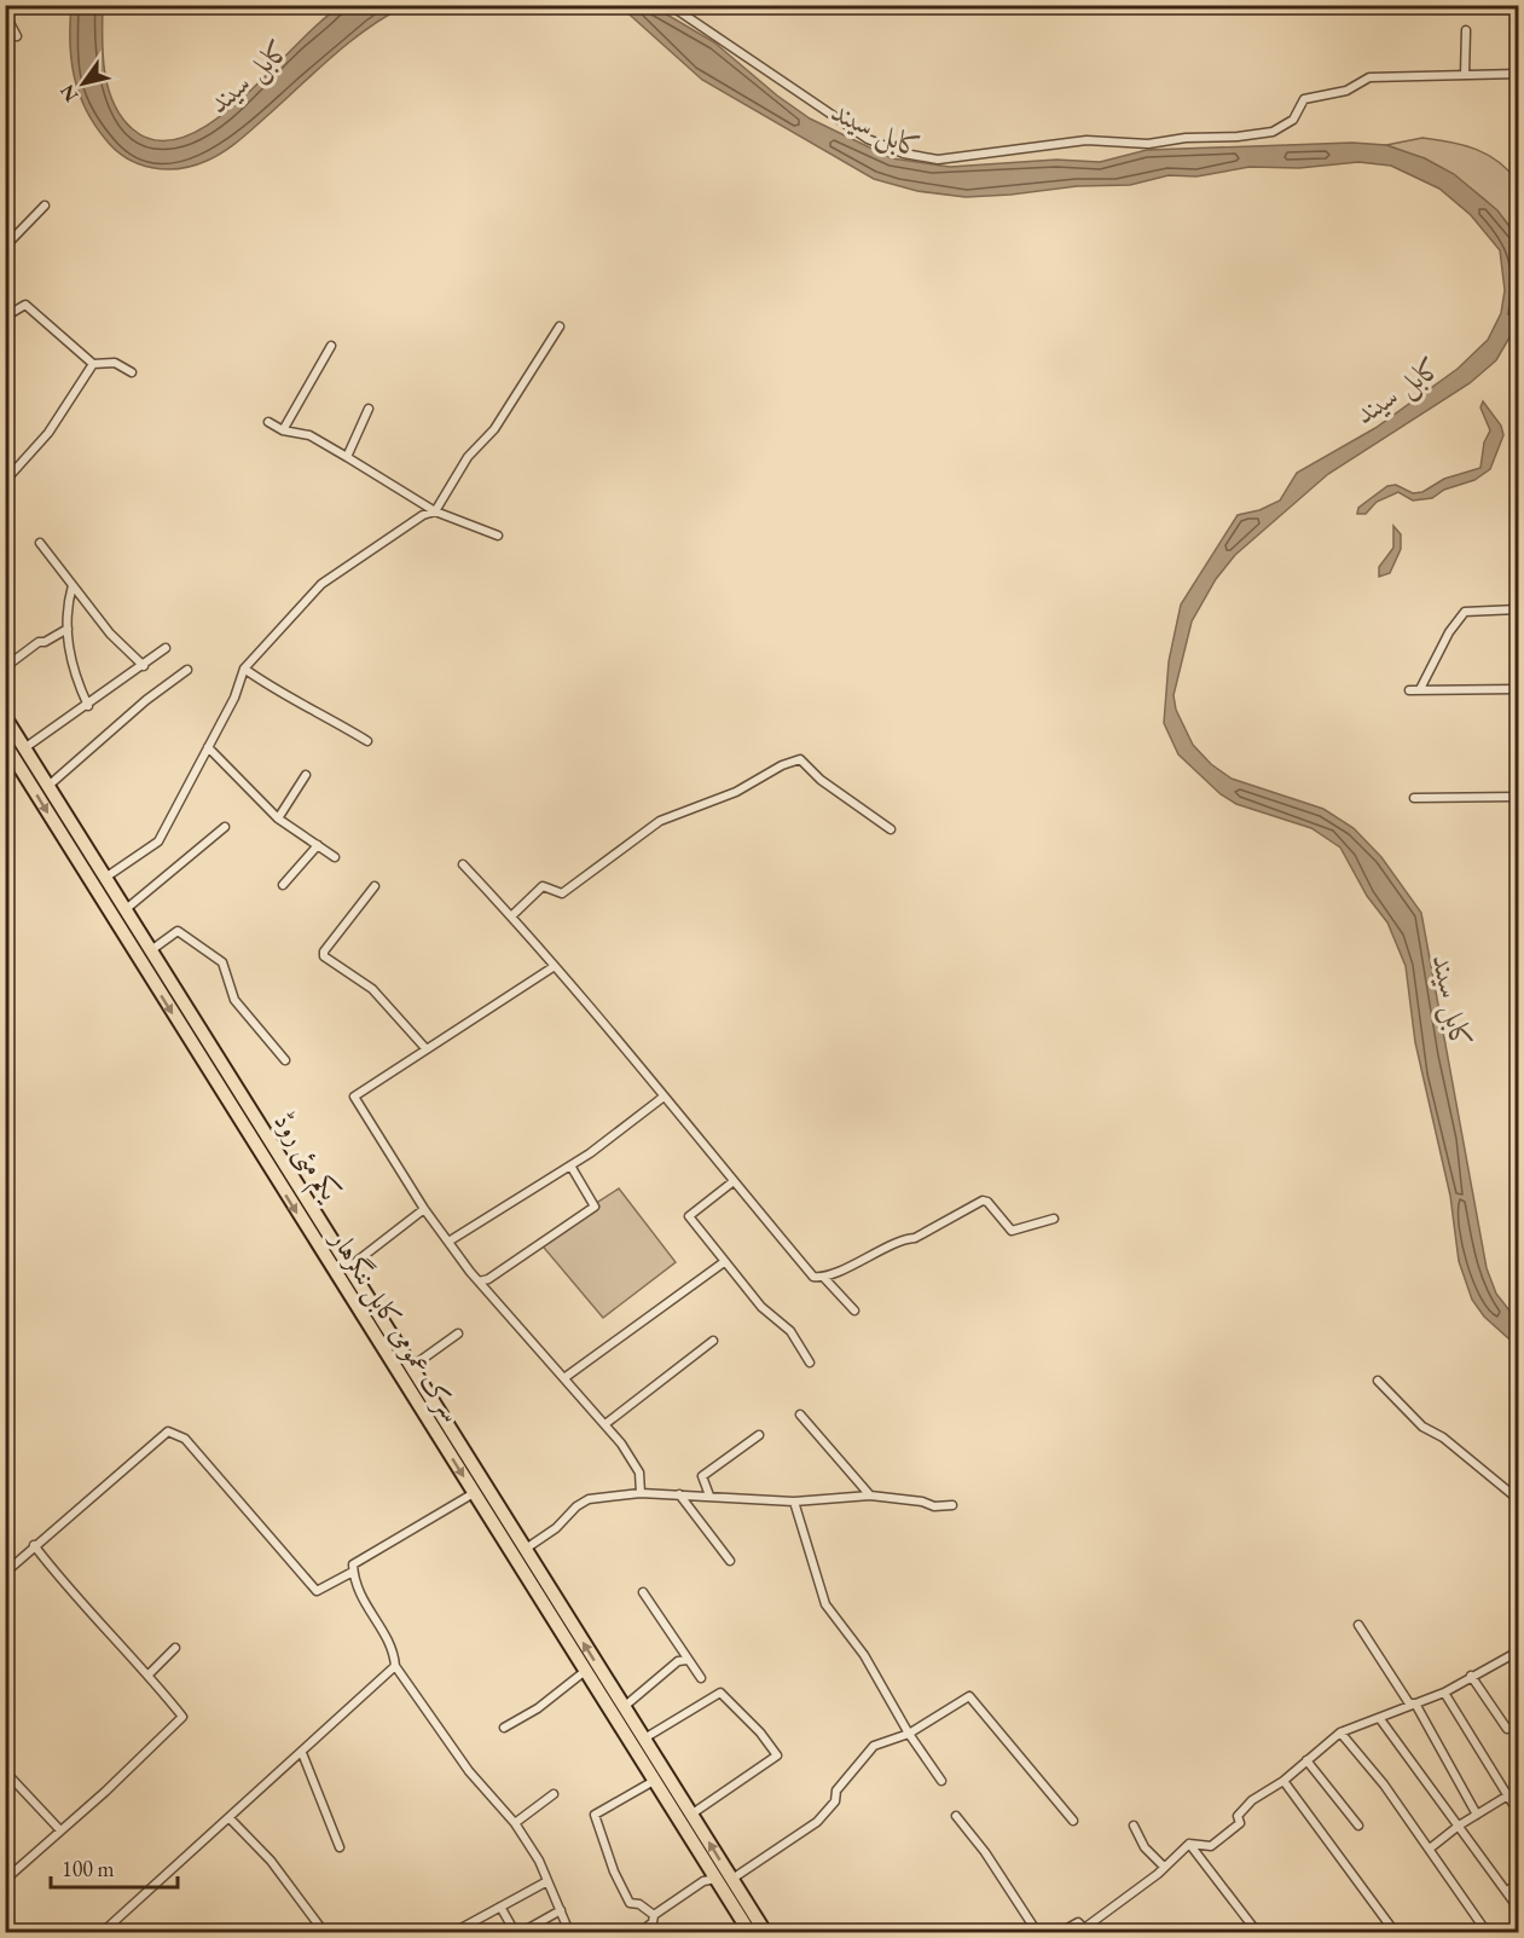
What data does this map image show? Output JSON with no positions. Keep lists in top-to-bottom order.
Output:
{
  "streets": {
    "highway": ["یکم مئی روڈ", "سرک عمومی کابل ننگرهار"]
  },
  "one_way": ["سرک عمومی کابل ننگرهار"],
  "water": ["کابل سيند"],
  "scale_bar": "100 m",
  "north": "bottom left"
}
